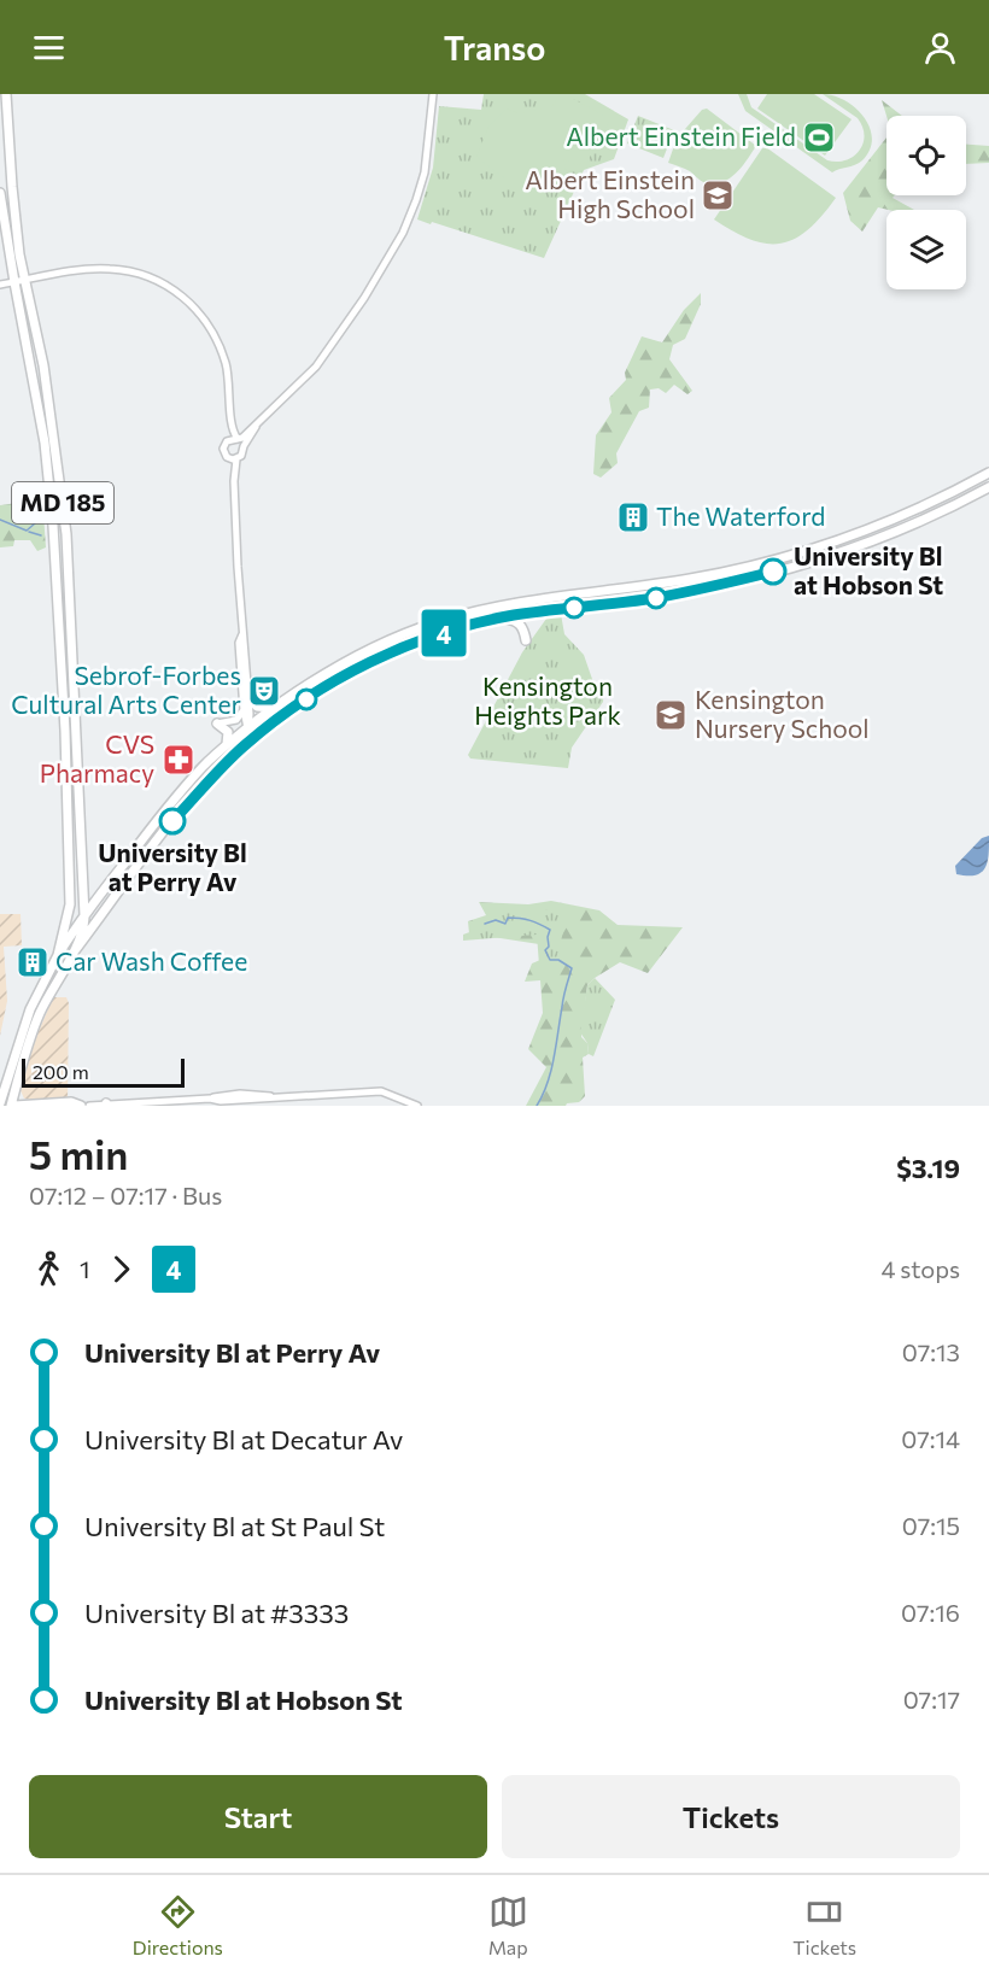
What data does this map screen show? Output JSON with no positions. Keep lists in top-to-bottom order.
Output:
{
  "streets": {
    "main road": ["MD 185"]
  },
  "parks": ["Kensington Heights Park"],
  "places": {
    "sports": ["Albert Einstein Field"],
    "school or university": ["Albert Einstein High School", "Kensington Nursery School"],
    "building": ["The Waterford", "Car Wash Coffee"],
    "other": ["University Bl at Hobson St", "University Bl at Perry Av"],
    "theatre": ["Sebrof-Forbes Cultural Arts Center"],
    "pharmacy": ["CVS Pharmacy"]
  },
  "lines": ["bus line 4"],
  "scale_bar": "200 m",
  "page": {
    "header": "Transo",
    "on_map": "4",
    "scale": "200 m",
    "heading": ["5 min", "07:12 – 07:17 · Bus", "$3.19"],
    "legs": ["1", "4", "4 stops"],
    "list": [
      {
        "name": "University Bl at Perry Av",
        "value": "07:13"
      },
      {
        "name": "University Bl at Decatur Av",
        "value": "07:14"
      },
      {
        "name": "University Bl at St Paul St",
        "value": "07:15"
      },
      {
        "name": "University Bl at #3333",
        "value": "07:16"
      },
      {
        "name": "University Bl at Hobson St",
        "value": "07:17"
      }
    ],
    "buttons": ["Start", "Tickets"],
    "tabs": ["Directions", "Map", "Tickets"]
  }
}
